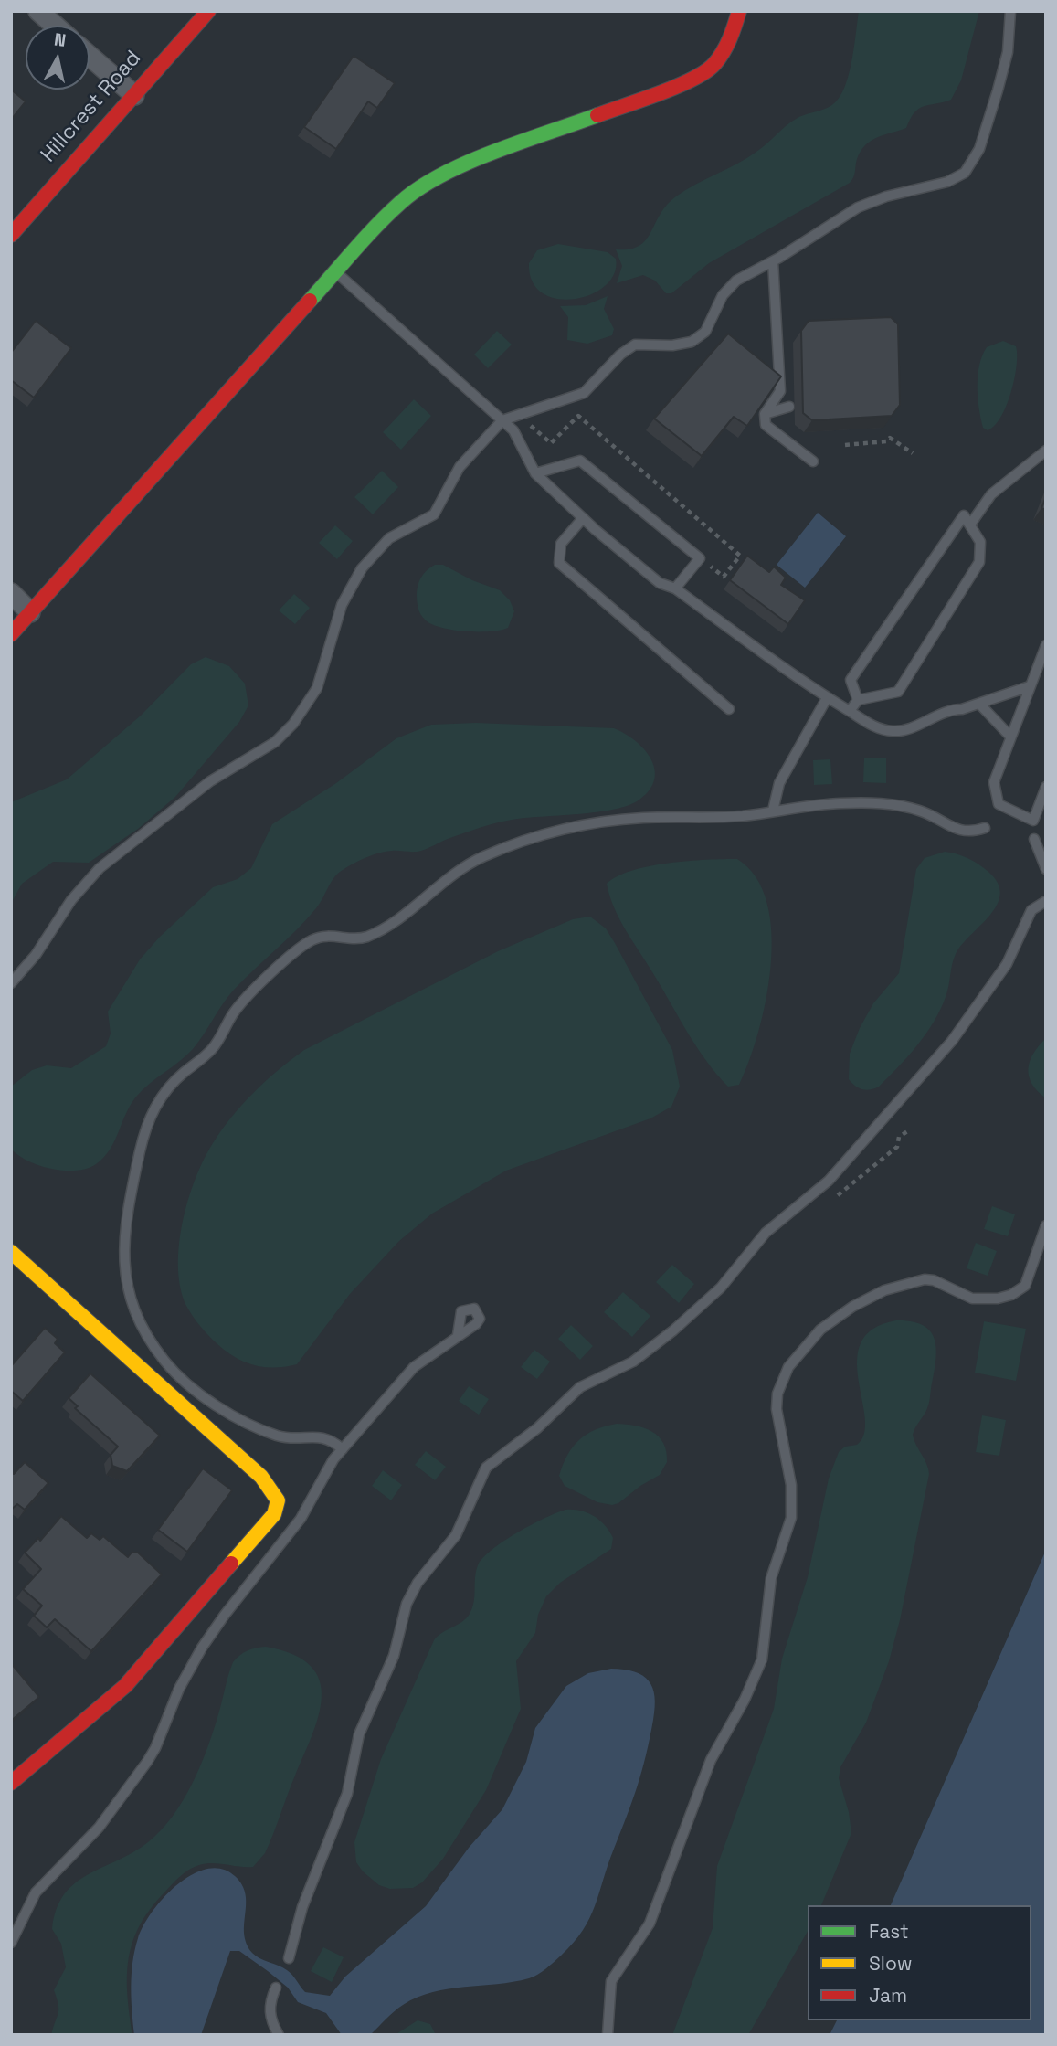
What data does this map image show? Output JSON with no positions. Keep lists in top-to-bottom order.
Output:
{
  "streets": {
    "street": ["Hillcrest Road"]
  },
  "legend": ["Fast", "Slow", "Jam"],
  "north": "top"
}
